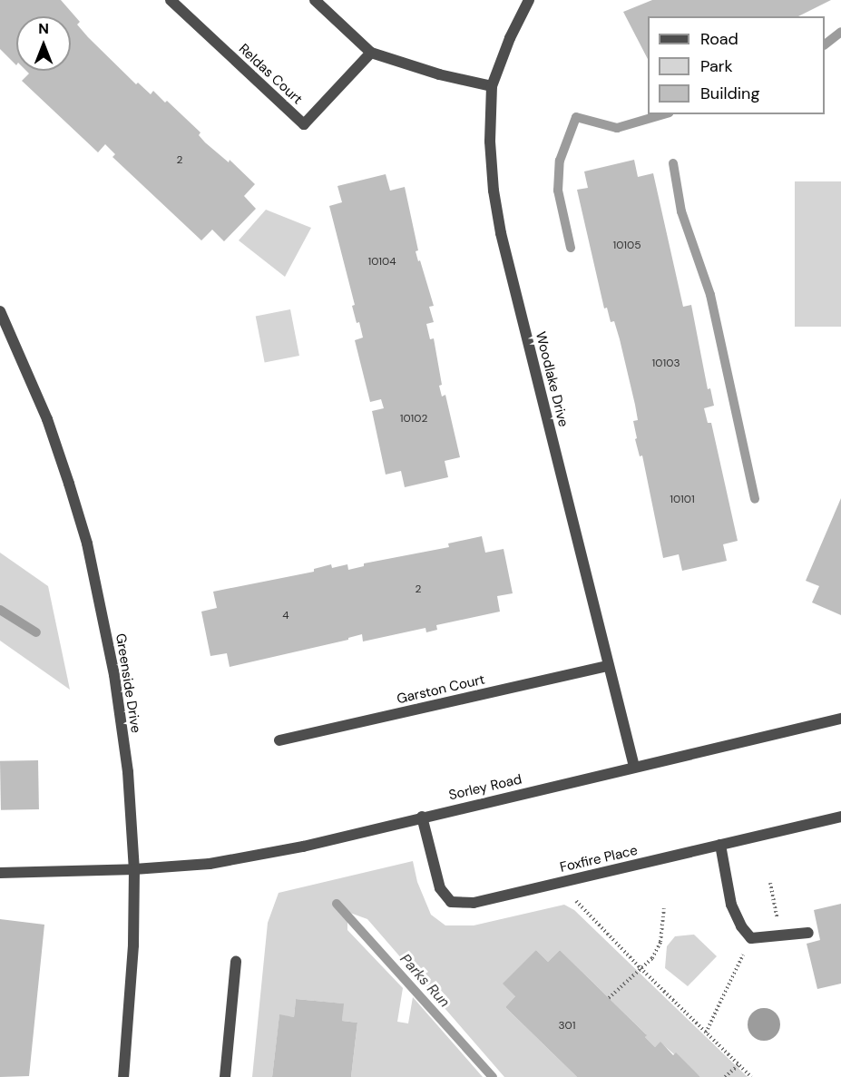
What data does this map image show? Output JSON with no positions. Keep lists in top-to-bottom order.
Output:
{
  "streets": {
    "street": [
      "Reldas Court",
      "Woodlake Drive",
      "Greenside Drive",
      "Garston Court",
      "Sorley Road",
      "Foxfire Place"
    ]
  },
  "crossings": [
    ["Woodlake Drive", "Garston Court"],
    ["Woodlake Drive", "Sorley Road"],
    ["Greenside Drive", "Sorley Road"],
    ["Sorley Road", "Foxfire Place"]
  ],
  "water": ["Parks Run"],
  "house_numbers": [
    "2",
    "10105",
    "10104",
    "10103",
    "10102",
    "10101",
    "2",
    "4",
    "301"
  ],
  "legend": ["Road", "Park", "Building"],
  "north": "top"
}
